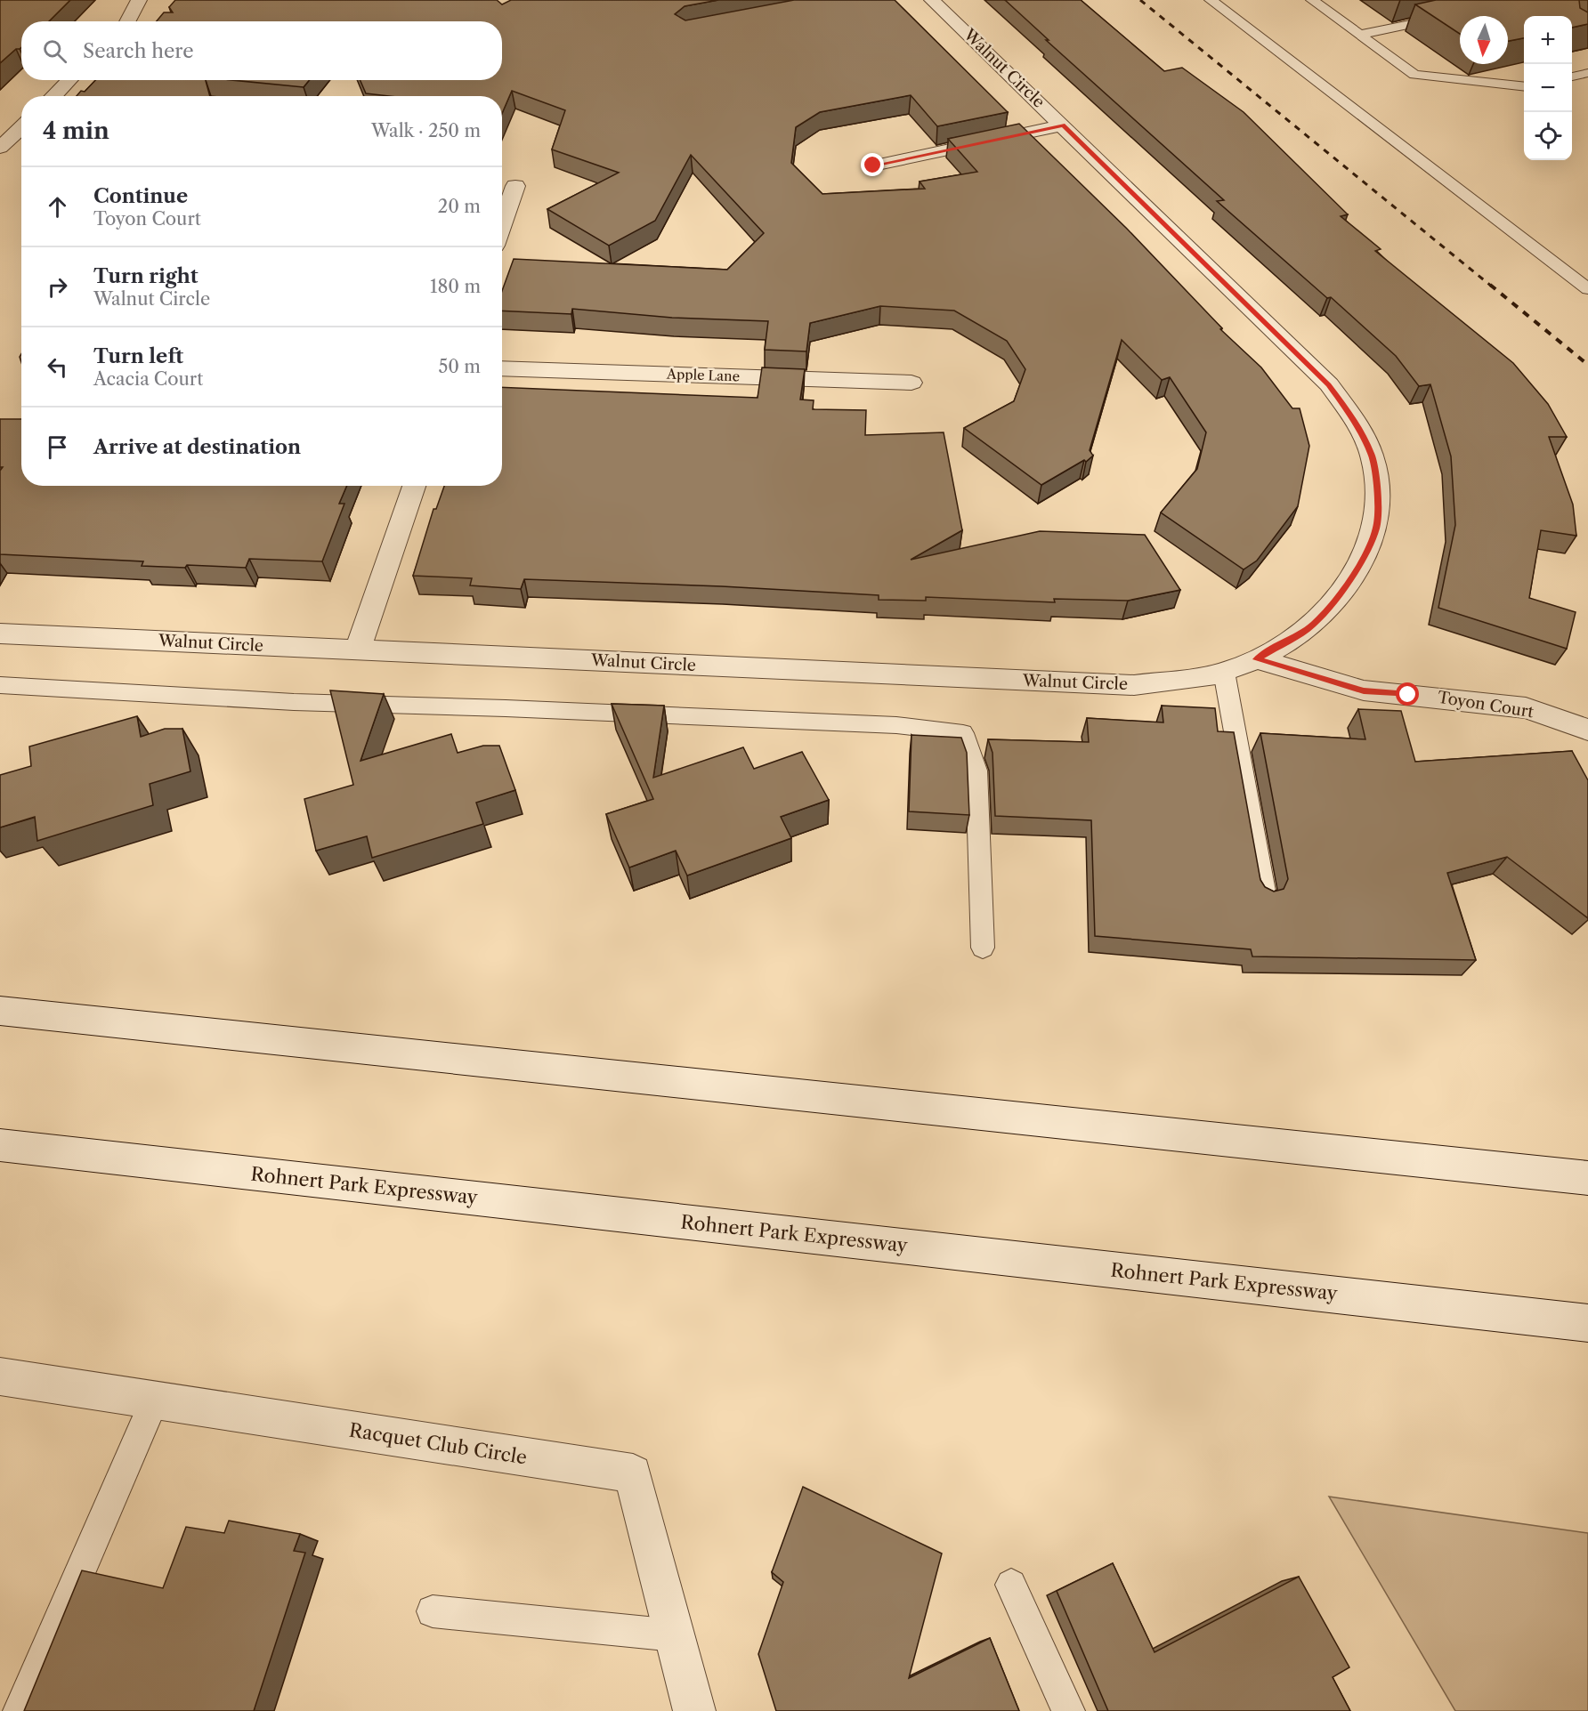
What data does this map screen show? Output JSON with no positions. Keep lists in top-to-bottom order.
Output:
{
  "streets": {
    "street": [
      "Walnut Circle",
      "Apple Lane",
      "Toyon Court",
      "Rohnert Park Expressway",
      "Racquet Club Circle"
    ]
  },
  "crossings": [
    ["Walnut Circle", "Toyon Court"]
  ],
  "north": "bottom",
  "page": {
    "map_buttons": ["+", "−"],
    "search": "Search here",
    "heading": ["4 min", "Walk · 250 m"],
    "list": [
      ["Continue", "Toyon Court", "20 m"],
      ["Turn right", "Walnut Circle", "180 m"],
      ["Turn left", "Acacia Court", "50 m"],
      "Arrive at destination"
    ]
  }
}
